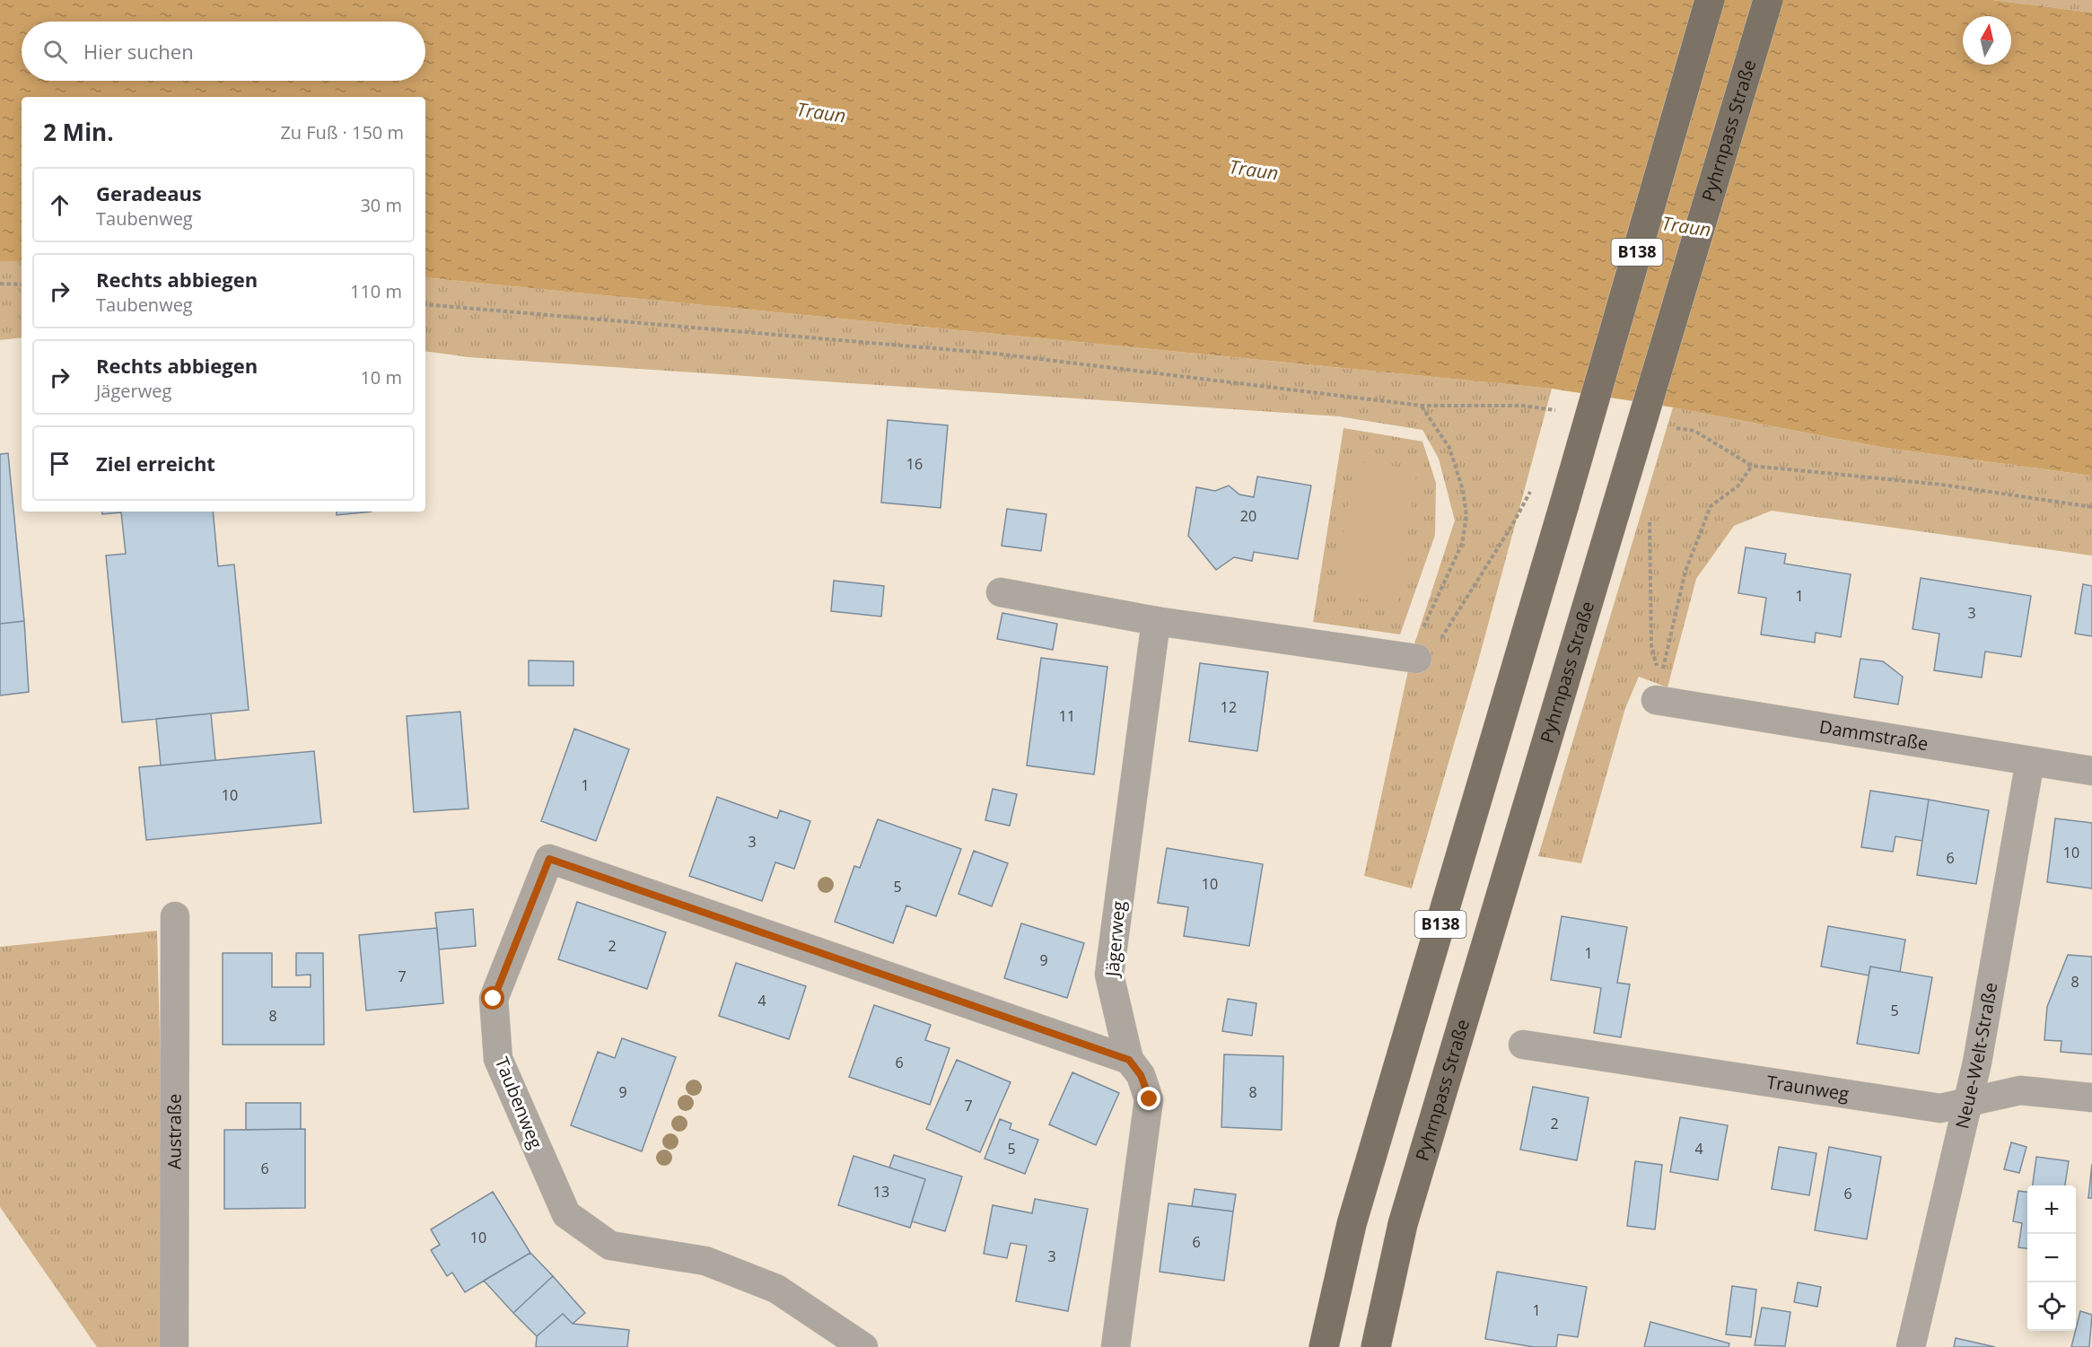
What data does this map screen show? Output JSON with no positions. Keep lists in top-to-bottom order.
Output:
{
  "streets": {
    "main road": ["Pyhrnpass Straße", "B138"],
    "street": [
      "Dammstraße",
      "Jägerweg",
      "Neue-Welt-Straße",
      "Traunweg",
      "Taubenweg",
      "Austraße"
    ]
  },
  "crossings": [
    ["Dammstraße", "Neue-Welt-Straße"],
    ["Jägerweg", "Taubenweg"],
    ["Neue-Welt-Straße", "Traunweg"]
  ],
  "water": ["Traun"],
  "house_numbers": [
    "16",
    "20",
    "1",
    "3",
    "12",
    "11",
    "1",
    "10",
    "3",
    "10",
    "6",
    "10",
    "5",
    "2",
    "1",
    "9",
    "7",
    "8",
    "4",
    "5",
    "8",
    "6",
    "9",
    "8",
    "7",
    "2",
    "5",
    "4",
    "6",
    "13",
    "6",
    "10",
    "6",
    "3",
    "1"
  ],
  "north": "top",
  "page": {
    "search": "Hier suchen",
    "heading": ["2 Min.", "Zu Fuß · 150 m"],
    "list": [
      ["Geradeaus", "Taubenweg", "30 m"],
      ["Rechts abbiegen", "Taubenweg", "110 m"],
      ["Rechts abbiegen", "Jägerweg", "10 m"],
      "Ziel erreicht"
    ],
    "map_buttons": ["+", "−"]
  }
}
